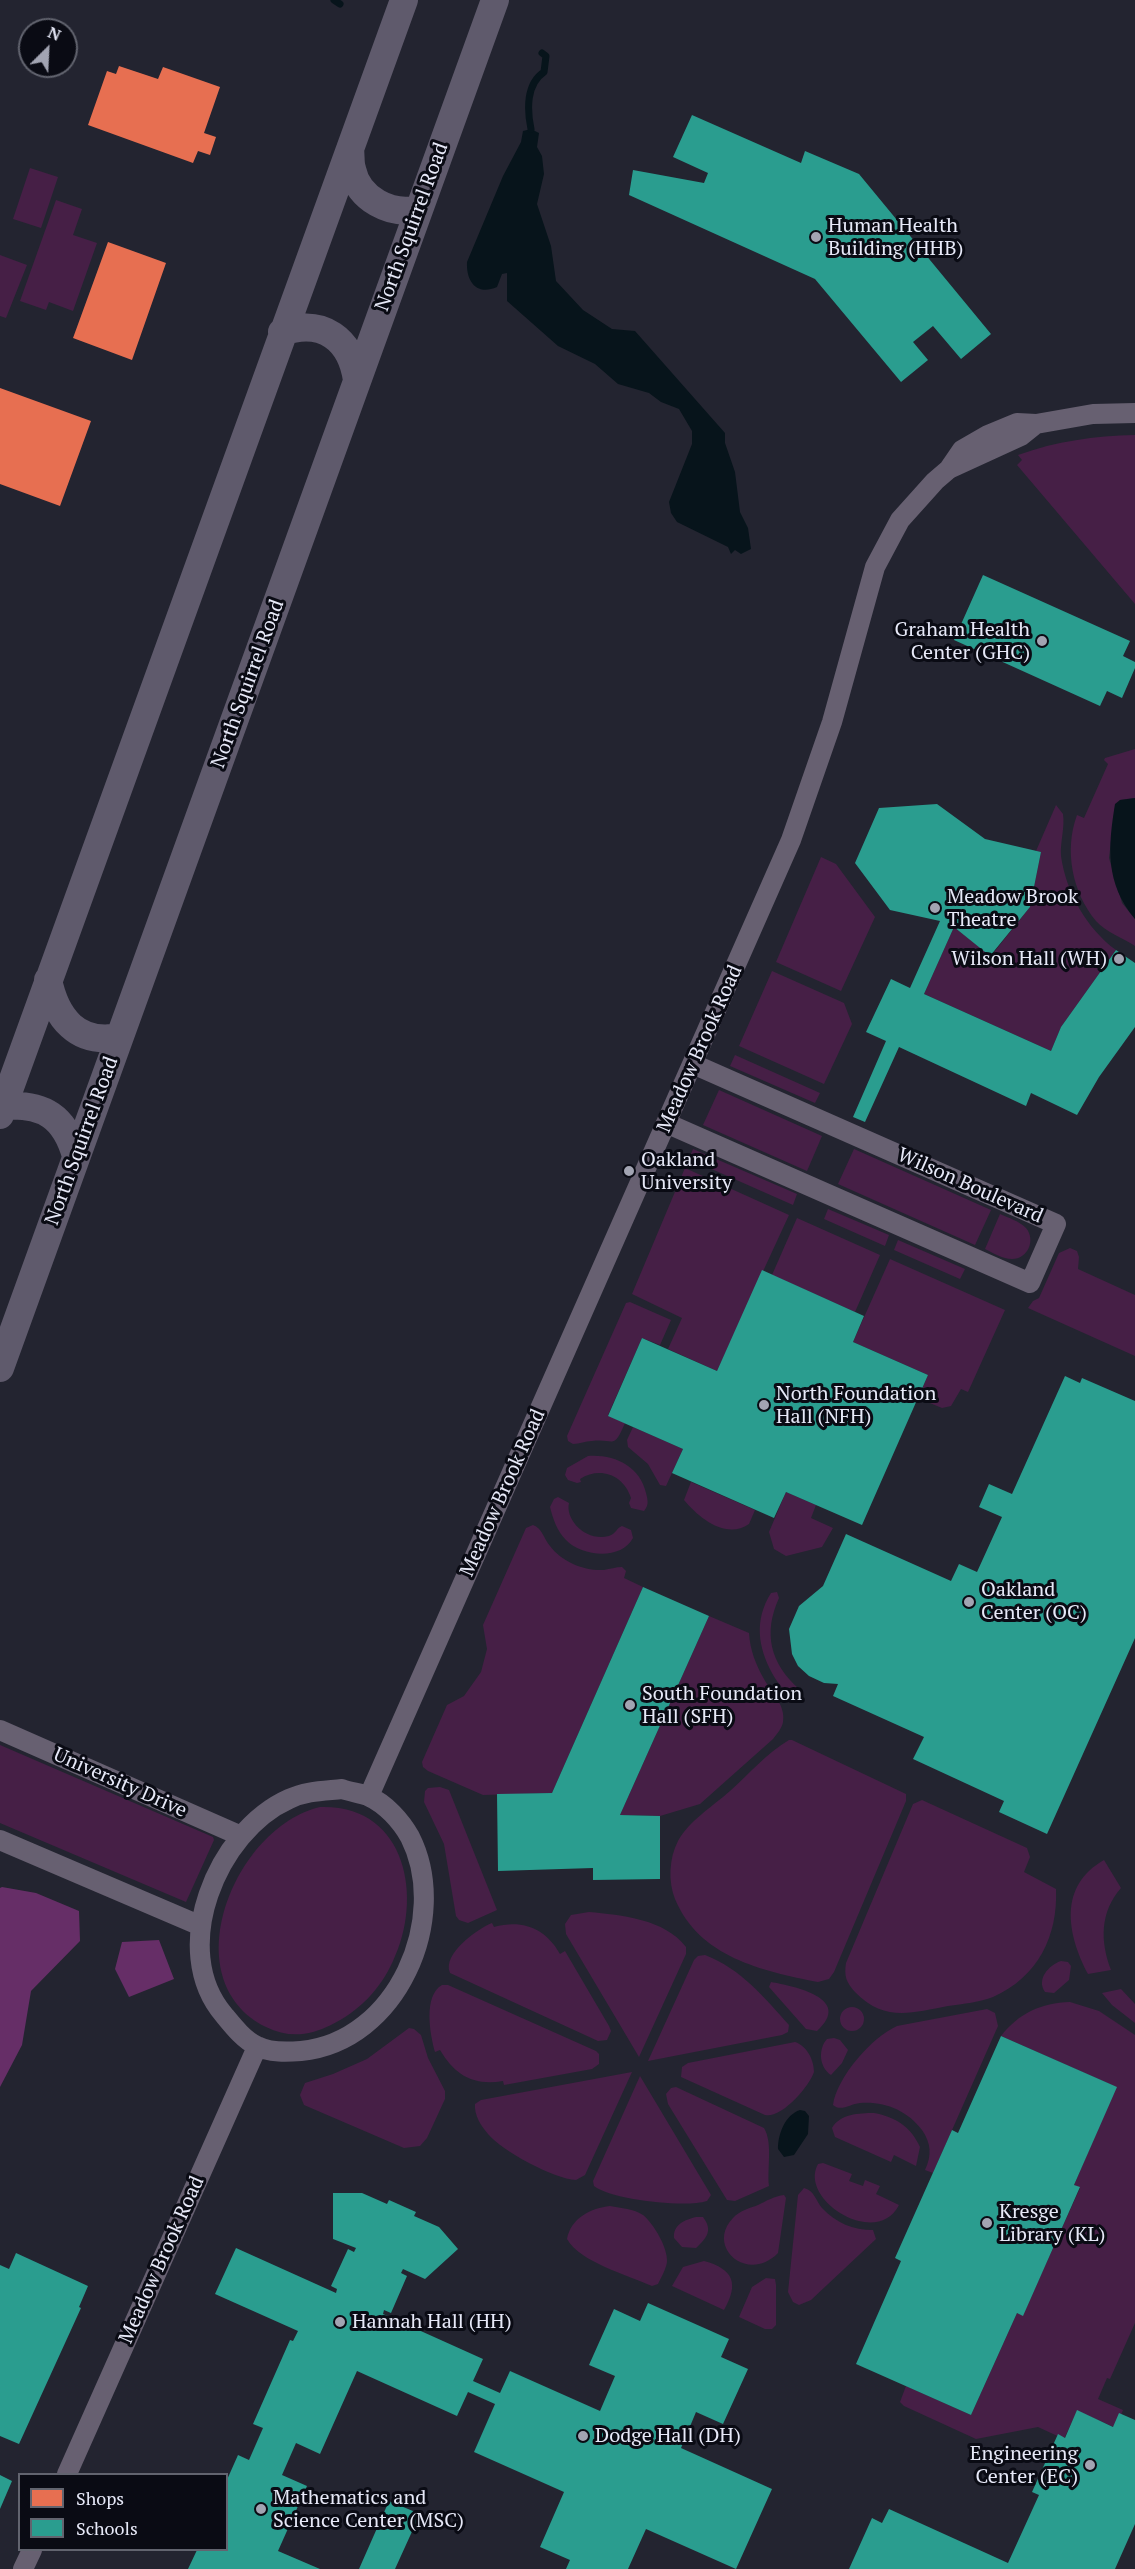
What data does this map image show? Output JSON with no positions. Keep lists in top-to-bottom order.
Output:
{
  "streets": {
    "main road": ["North Squirrel Road"],
    "street": ["Meadow Brook Road", "Wilson Boulevard", "University Drive"]
  },
  "crossings": [
    ["Meadow Brook Road", "Wilson Boulevard"]
  ],
  "places": [
    "Human Health Building (HHB)",
    "Graham Health Center (GHC)",
    "Meadow Brook Theatre",
    "Wilson Hall (WH)",
    "Oakland University",
    "North Foundation Hall (NFH)",
    "Oakland Center (OC)",
    "South Foundation Hall (SFH)",
    "Kresge Library (KL)",
    "Hannah Hall (HH)",
    "Dodge Hall (DH)",
    "Engineering Center (EC)",
    "Mathematics and Science Center (MSC)"
  ],
  "legend": ["Shops", "Schools"],
  "north": "top right"
}
